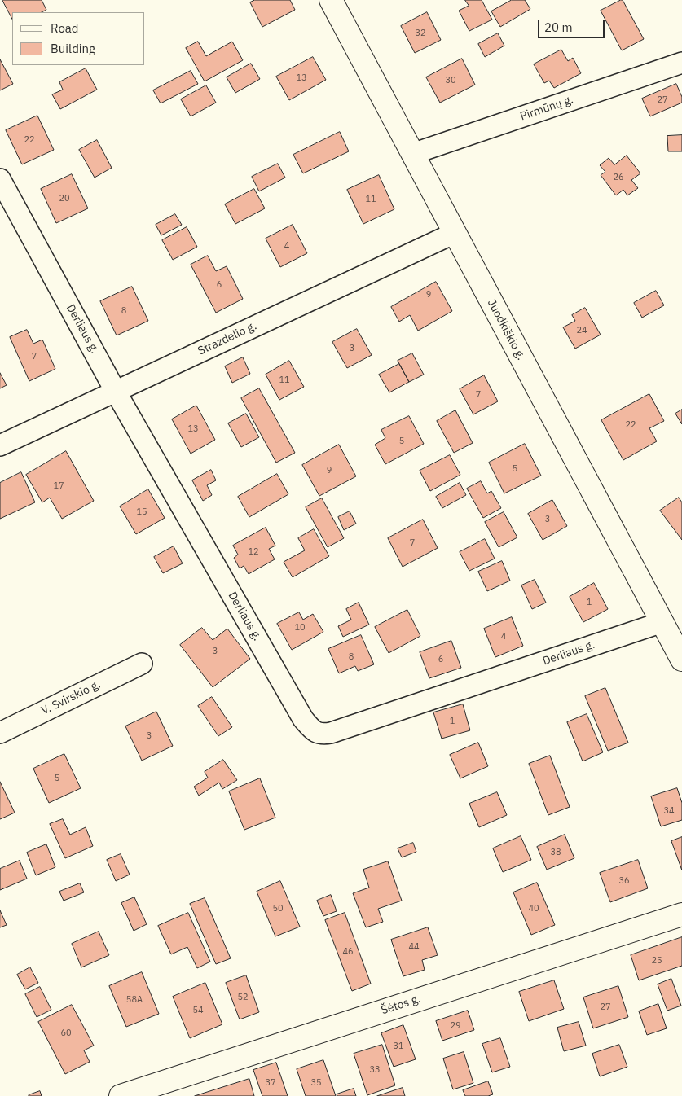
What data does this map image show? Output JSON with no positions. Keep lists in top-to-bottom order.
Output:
{
  "streets": {
    "street": [
      "Pirmūnų g.",
      "Derliaus g.",
      "Juodkiškio g.",
      "Strazdelio g.",
      "V. Svirskio g.",
      "Šėtos g."
    ]
  },
  "crossings": [
    ["Pirmūnų g.", "Juodkiškio g."],
    ["Derliaus g.", "Juodkiškio g."],
    ["Derliaus g.", "Strazdelio g."],
    ["Juodkiškio g.", "Strazdelio g."]
  ],
  "house_numbers": [
    "32",
    "13",
    "30",
    "27",
    "22",
    "26",
    "20",
    "11",
    "4",
    "6",
    "9",
    "8",
    "24",
    "3",
    "7",
    "11",
    "7",
    "22",
    "13",
    "5",
    "5",
    "9",
    "17",
    "15",
    "3",
    "7",
    "12",
    "1",
    "10",
    "4",
    "3",
    "8",
    "6",
    "1",
    "3",
    "5",
    "34",
    "38",
    "36",
    "50",
    "40",
    "44",
    "46",
    "25",
    "52",
    "58A",
    "27",
    "54",
    "29",
    "60",
    "31",
    "33",
    "37",
    "35"
  ],
  "legend": ["Road", "Building"],
  "scale_bar": "20 m"
}
